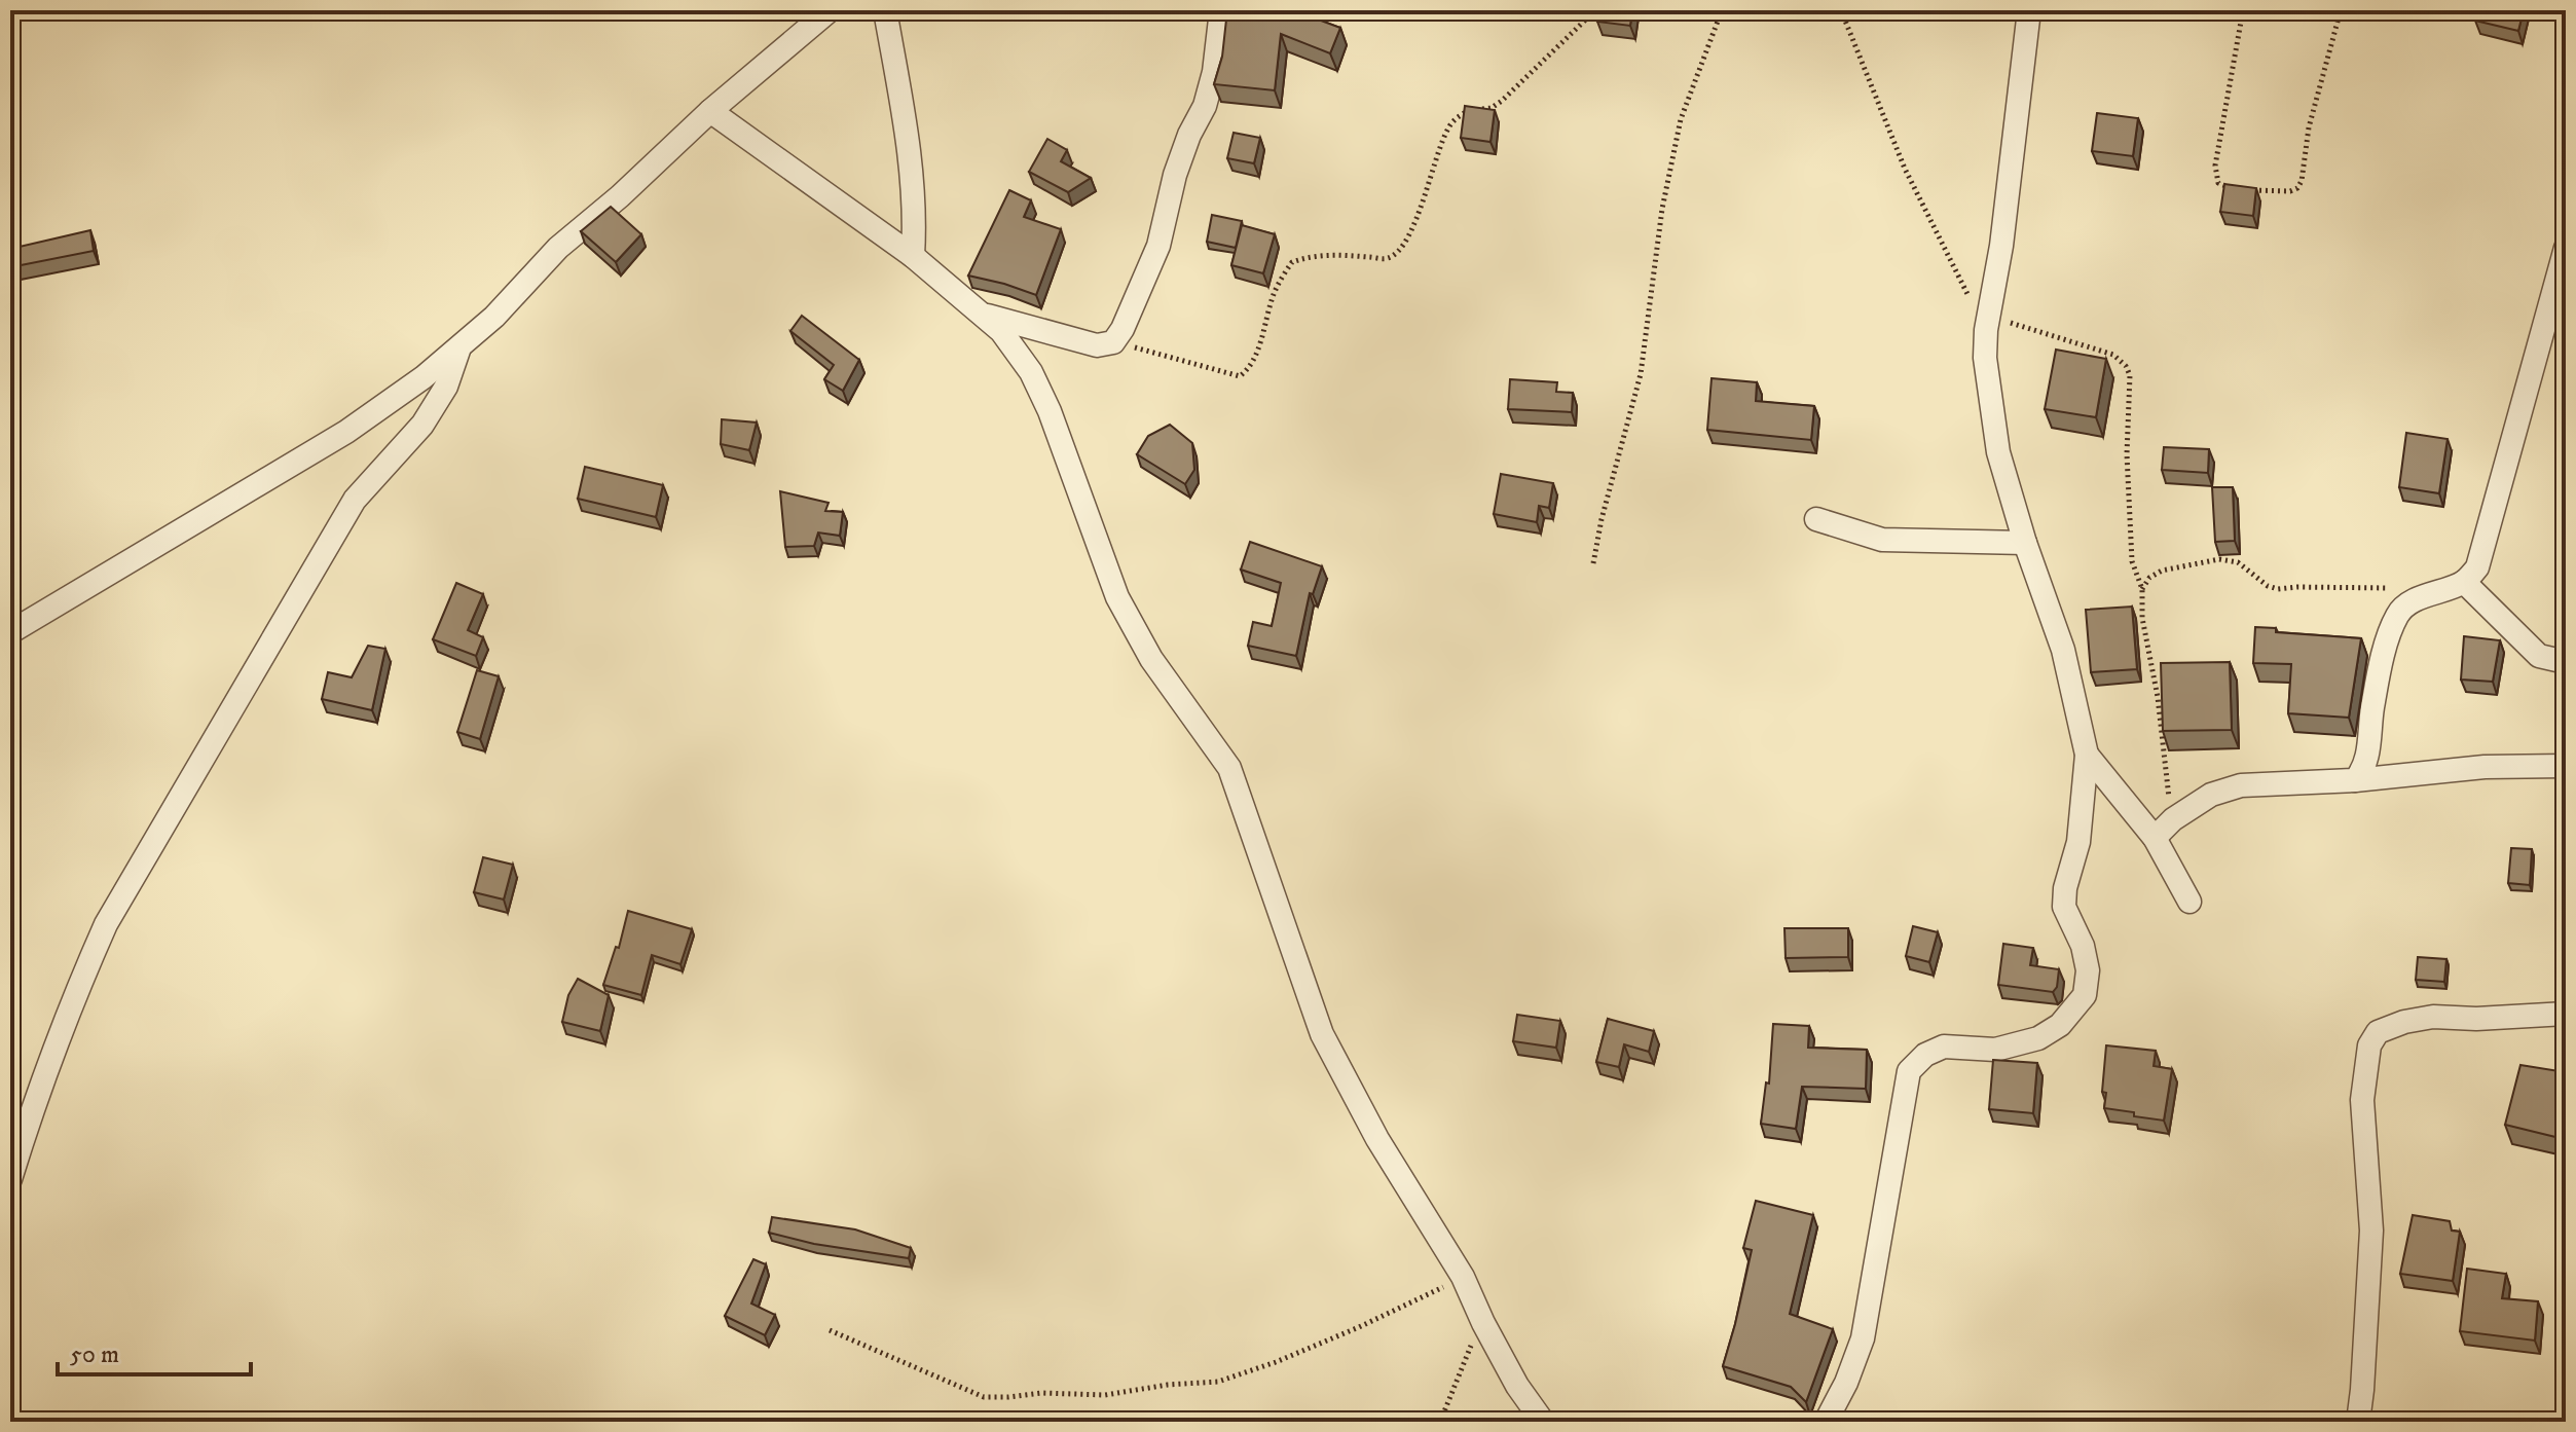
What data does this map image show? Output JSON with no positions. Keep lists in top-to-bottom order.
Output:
{
  "scale_bar": "50 m"
}
